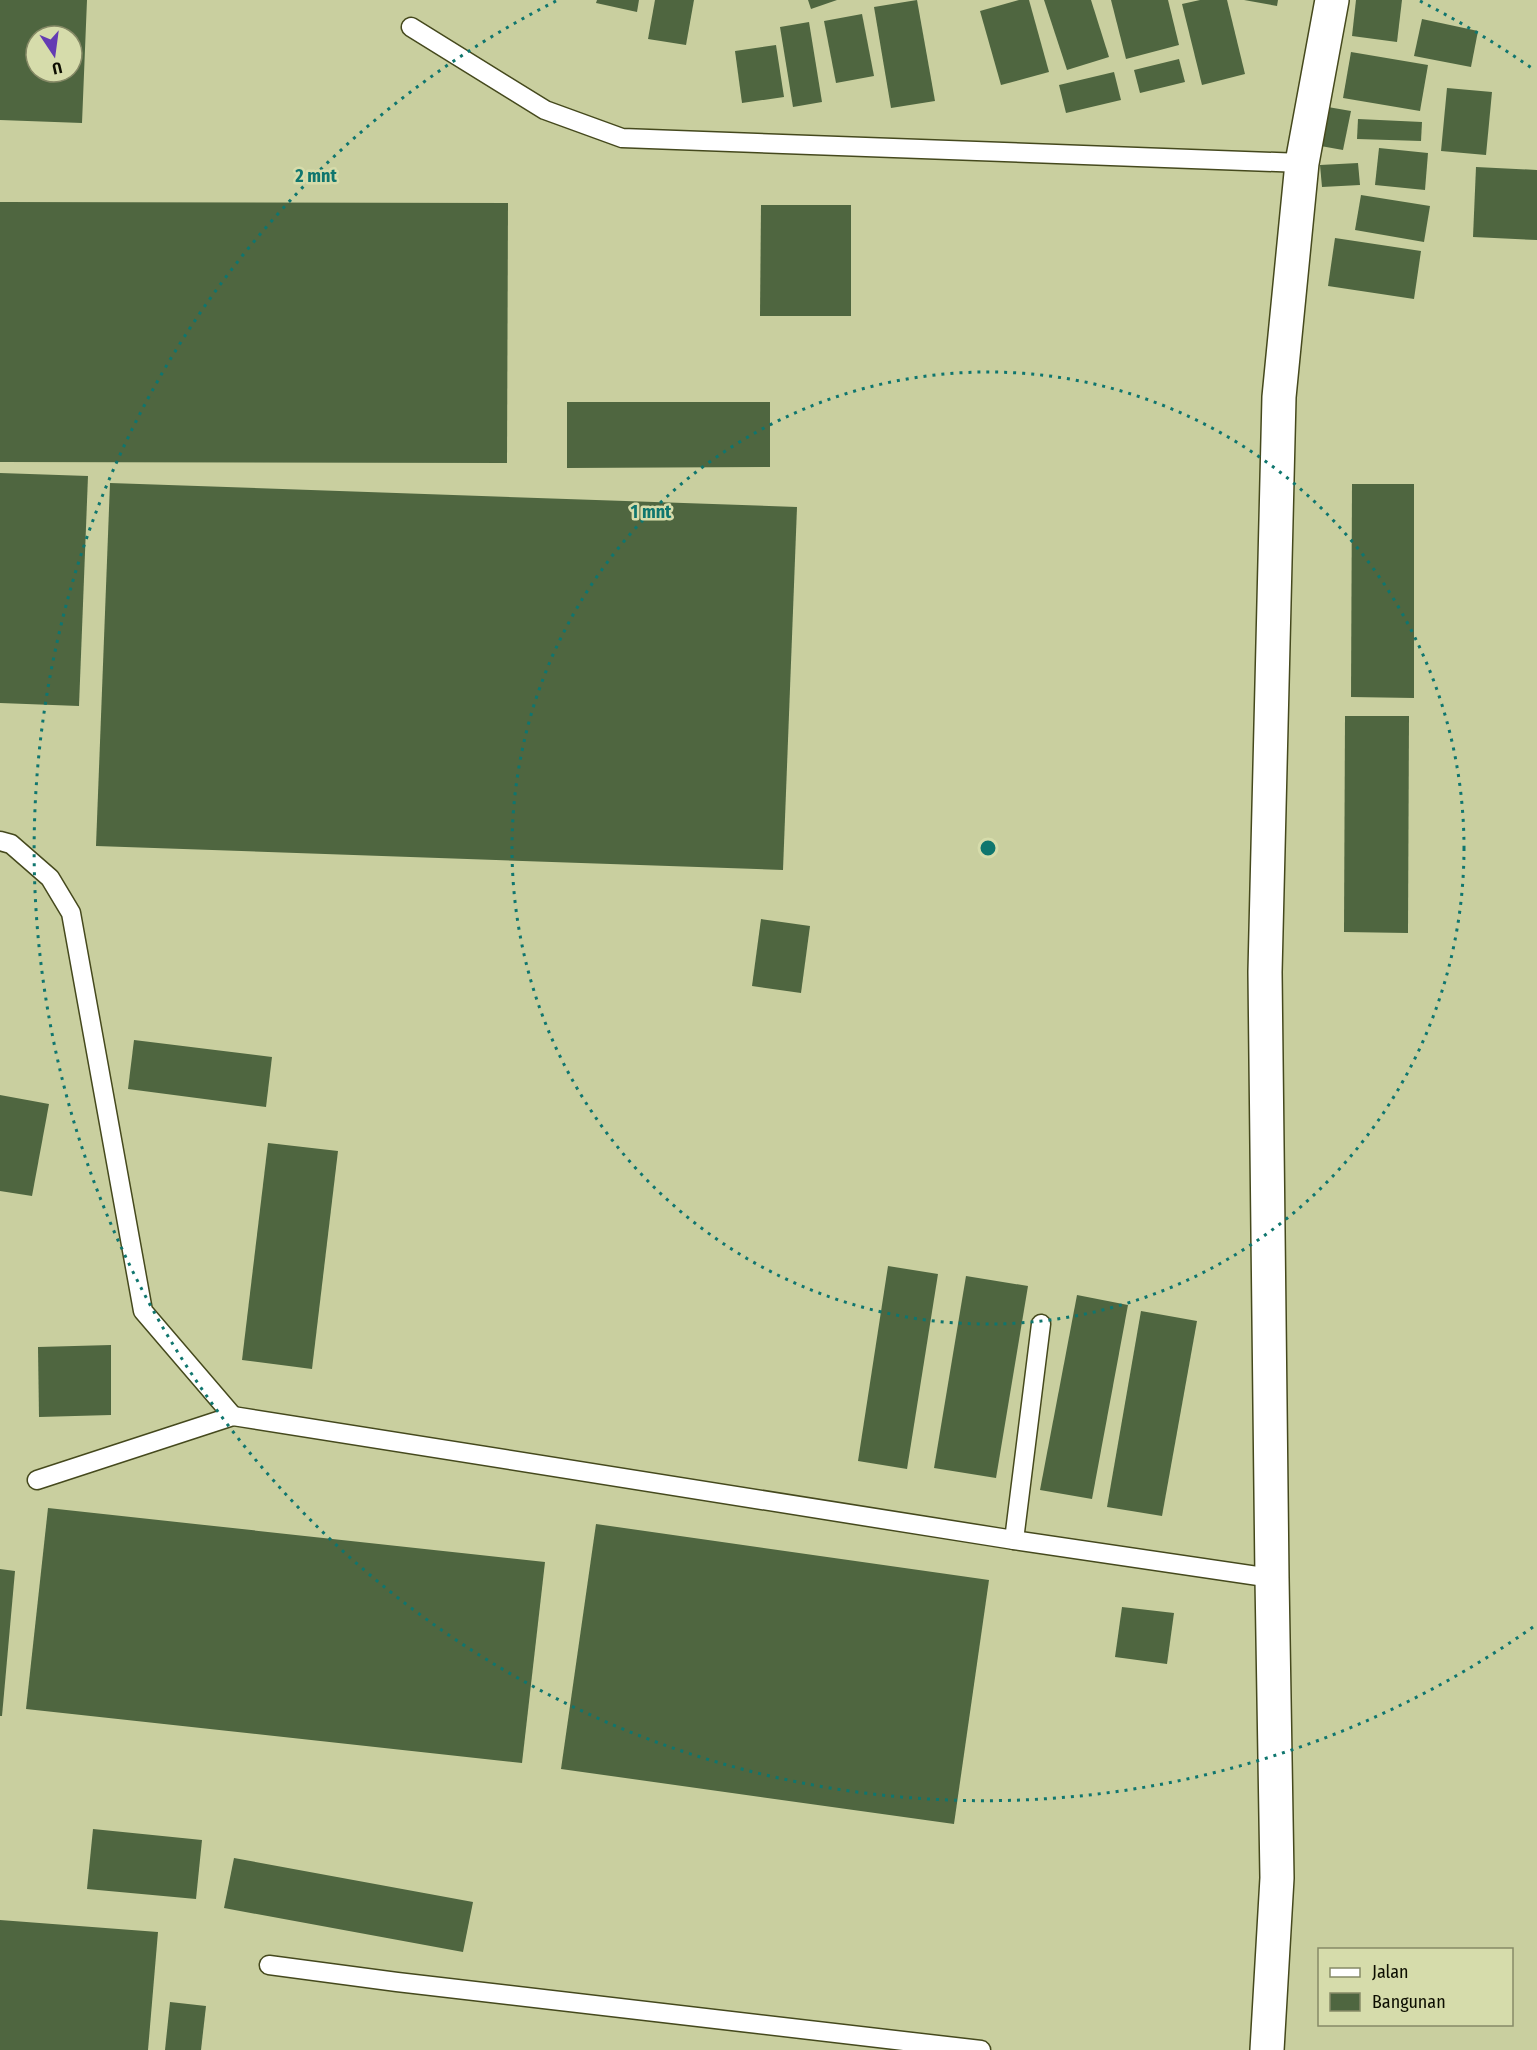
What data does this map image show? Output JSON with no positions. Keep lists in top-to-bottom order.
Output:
{
  "legend": ["Jalan", "Bangunan"],
  "north": "bottom",
  "rings": ["2 mnt", "1 mnt"]
}
